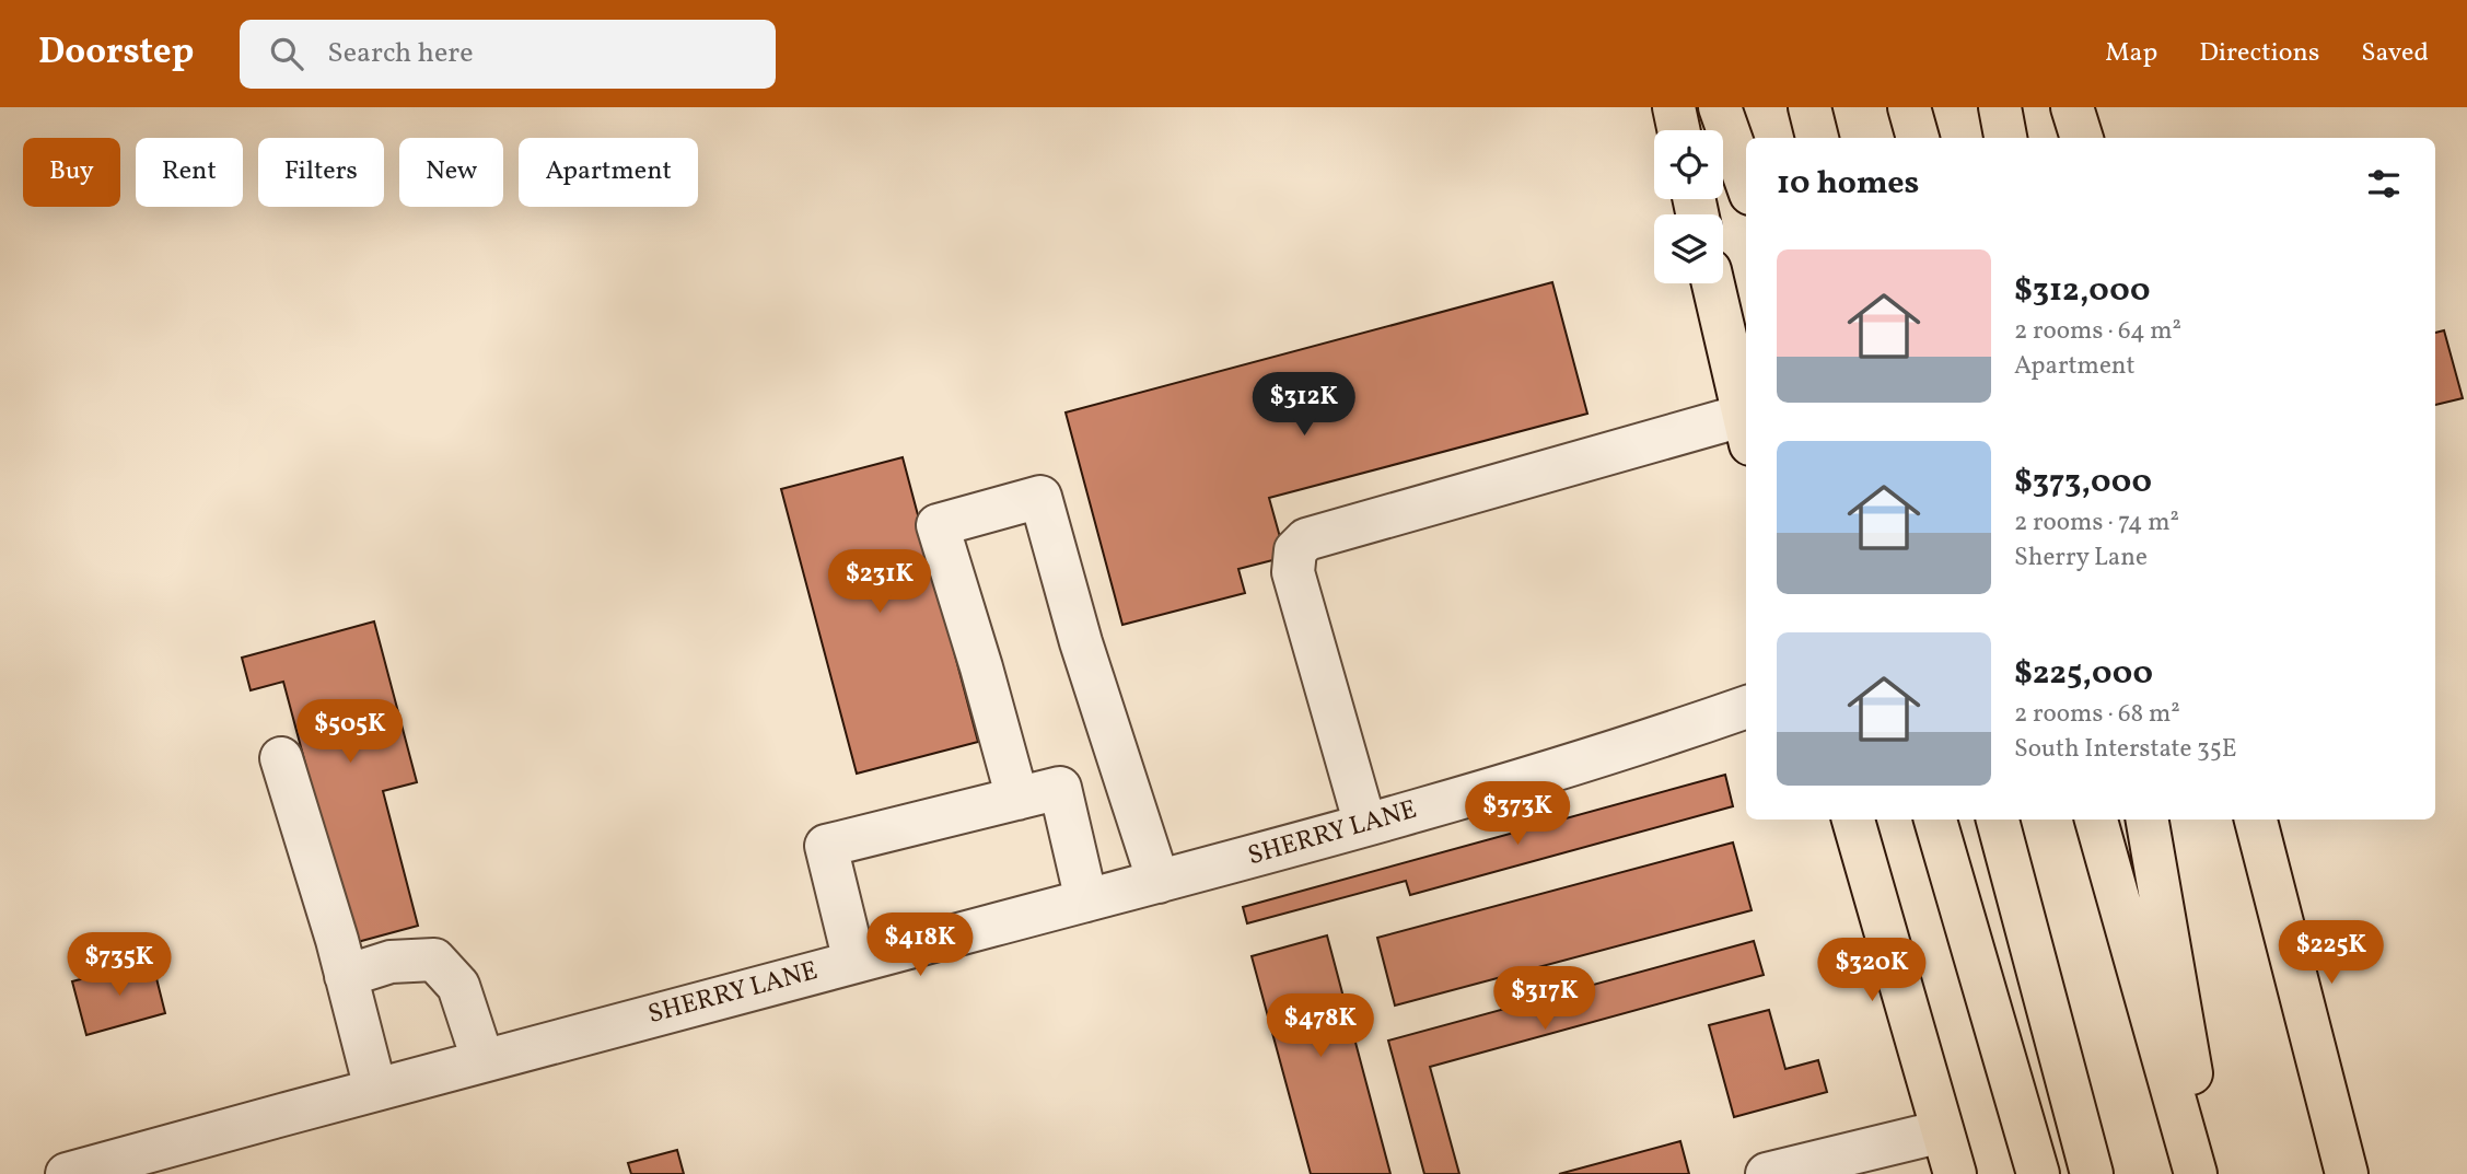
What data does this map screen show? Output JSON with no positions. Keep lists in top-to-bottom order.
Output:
{
  "streets": {
    "street": ["SHERRY LANE"]
  },
  "page": {
    "header": "Doorstep",
    "search": "Search here",
    "nav": ["Map", "Directions", "Saved"],
    "chip": [
      "Buy",
      "Rent",
      "Filters",
      "New",
      "Apartment"
    ],
    "heading": "10 homes",
    "list": [
      {
        "name": "$312,000",
        "note": "2 rooms · 64 m² · Apartment"
      },
      {
        "name": "$373,000",
        "note": "2 rooms · 74 m² · Sherry Lane"
      },
      {
        "name": "$225,000",
        "note": "2 rooms · 68 m² · South Interstate 35E"
      }
    ],
    "price": [
      "$312K",
      "$231K",
      "$505K",
      "$373K",
      "$418K",
      "$225K",
      "$735K",
      "$320K",
      "$317K",
      "$478K"
    ]
  }
}
